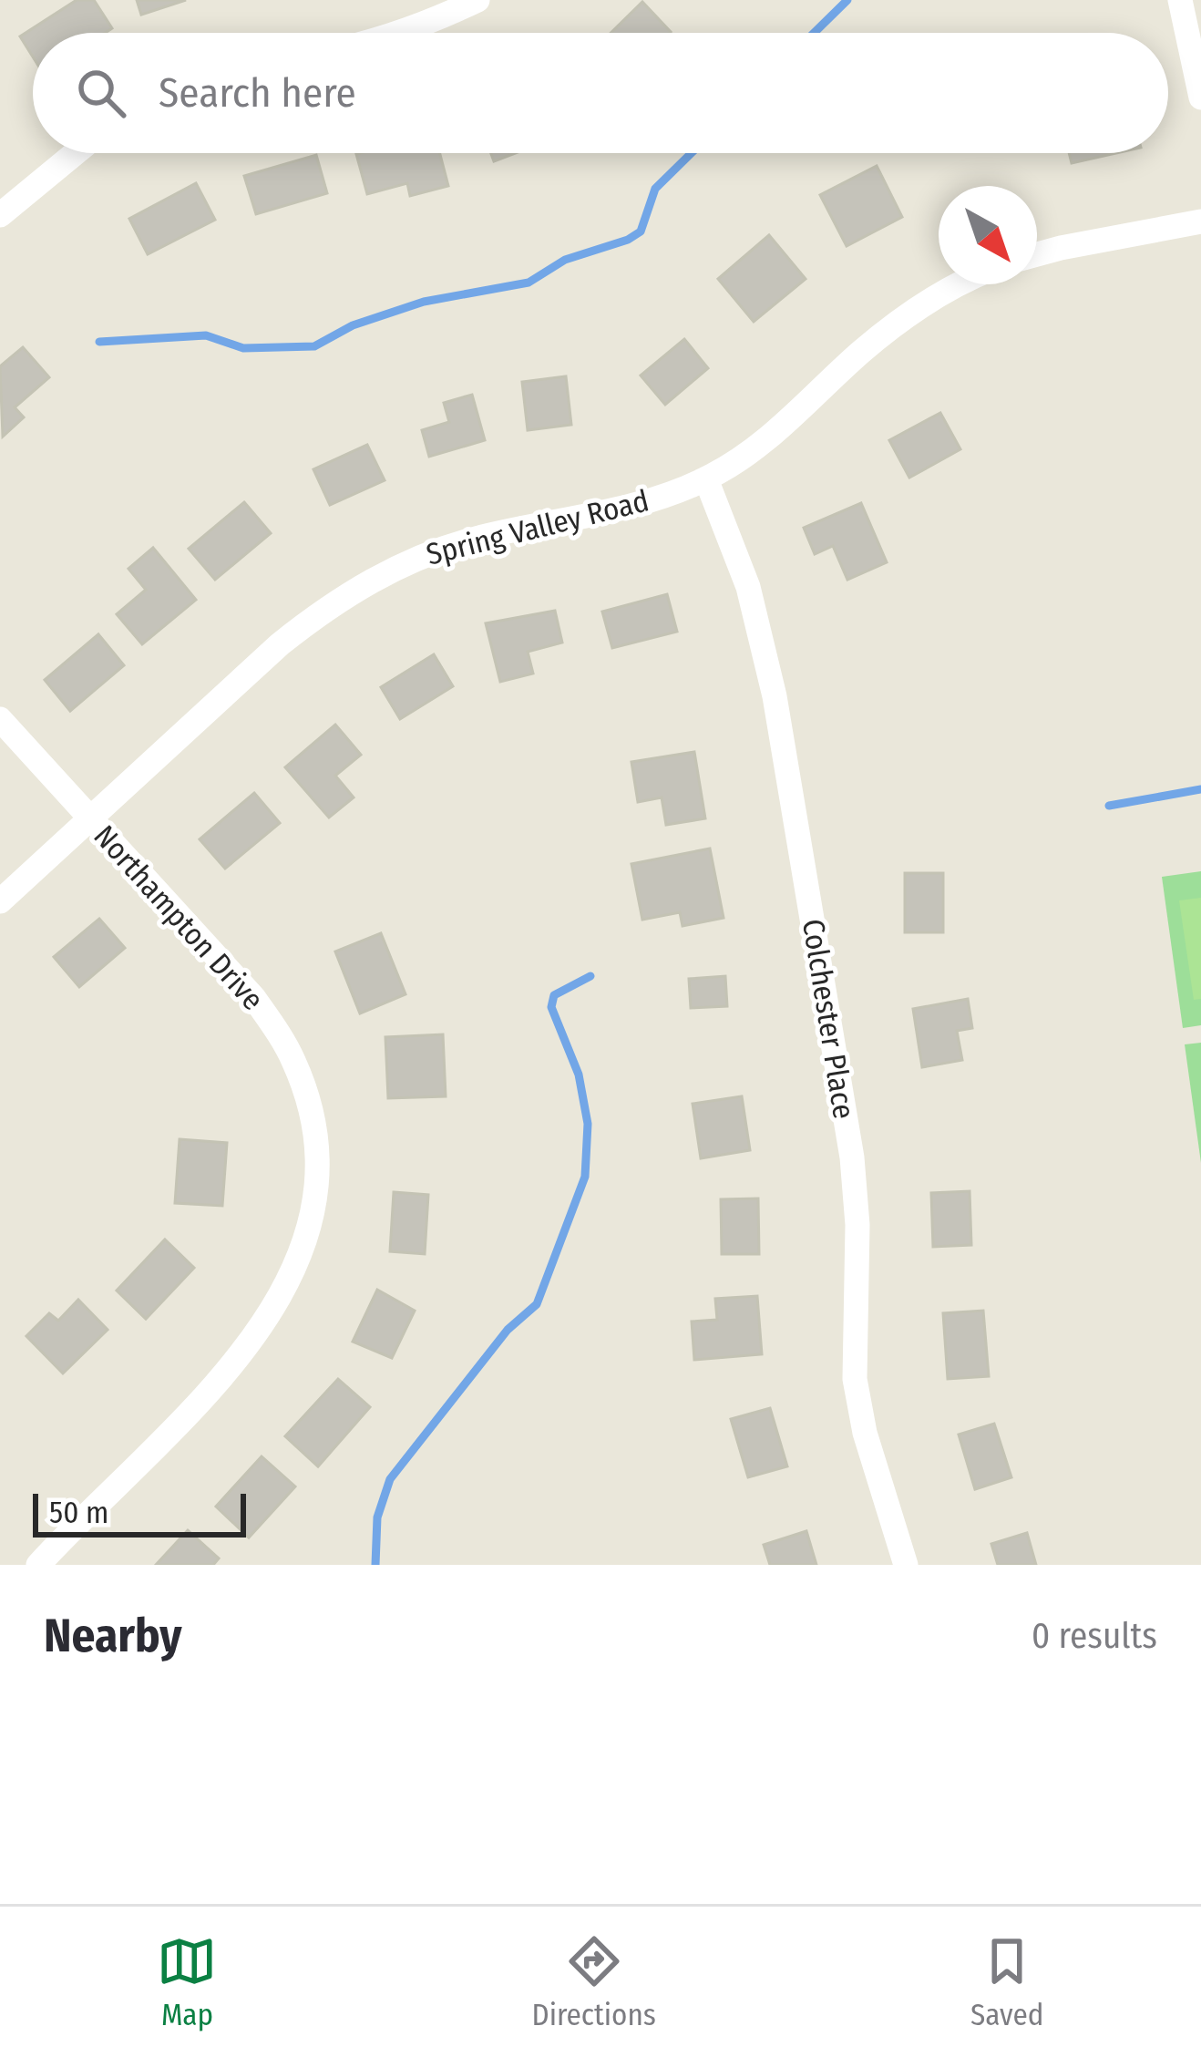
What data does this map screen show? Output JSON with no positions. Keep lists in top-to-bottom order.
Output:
{
  "streets": {
    "street": ["Spring Valley Road", "Northampton Drive", "Colchester Place"]
  },
  "crossings": [
    ["Spring Valley Road", "Northampton Drive"],
    ["Spring Valley Road", "Colchester Place"]
  ],
  "scale_bar": "50 m",
  "north": "bottom right",
  "page": {
    "search": "Search here",
    "scale": "50 m",
    "heading": ["Nearby", "0 results"],
    "nav": ["Map", "Directions", "Saved"]
  }
}
